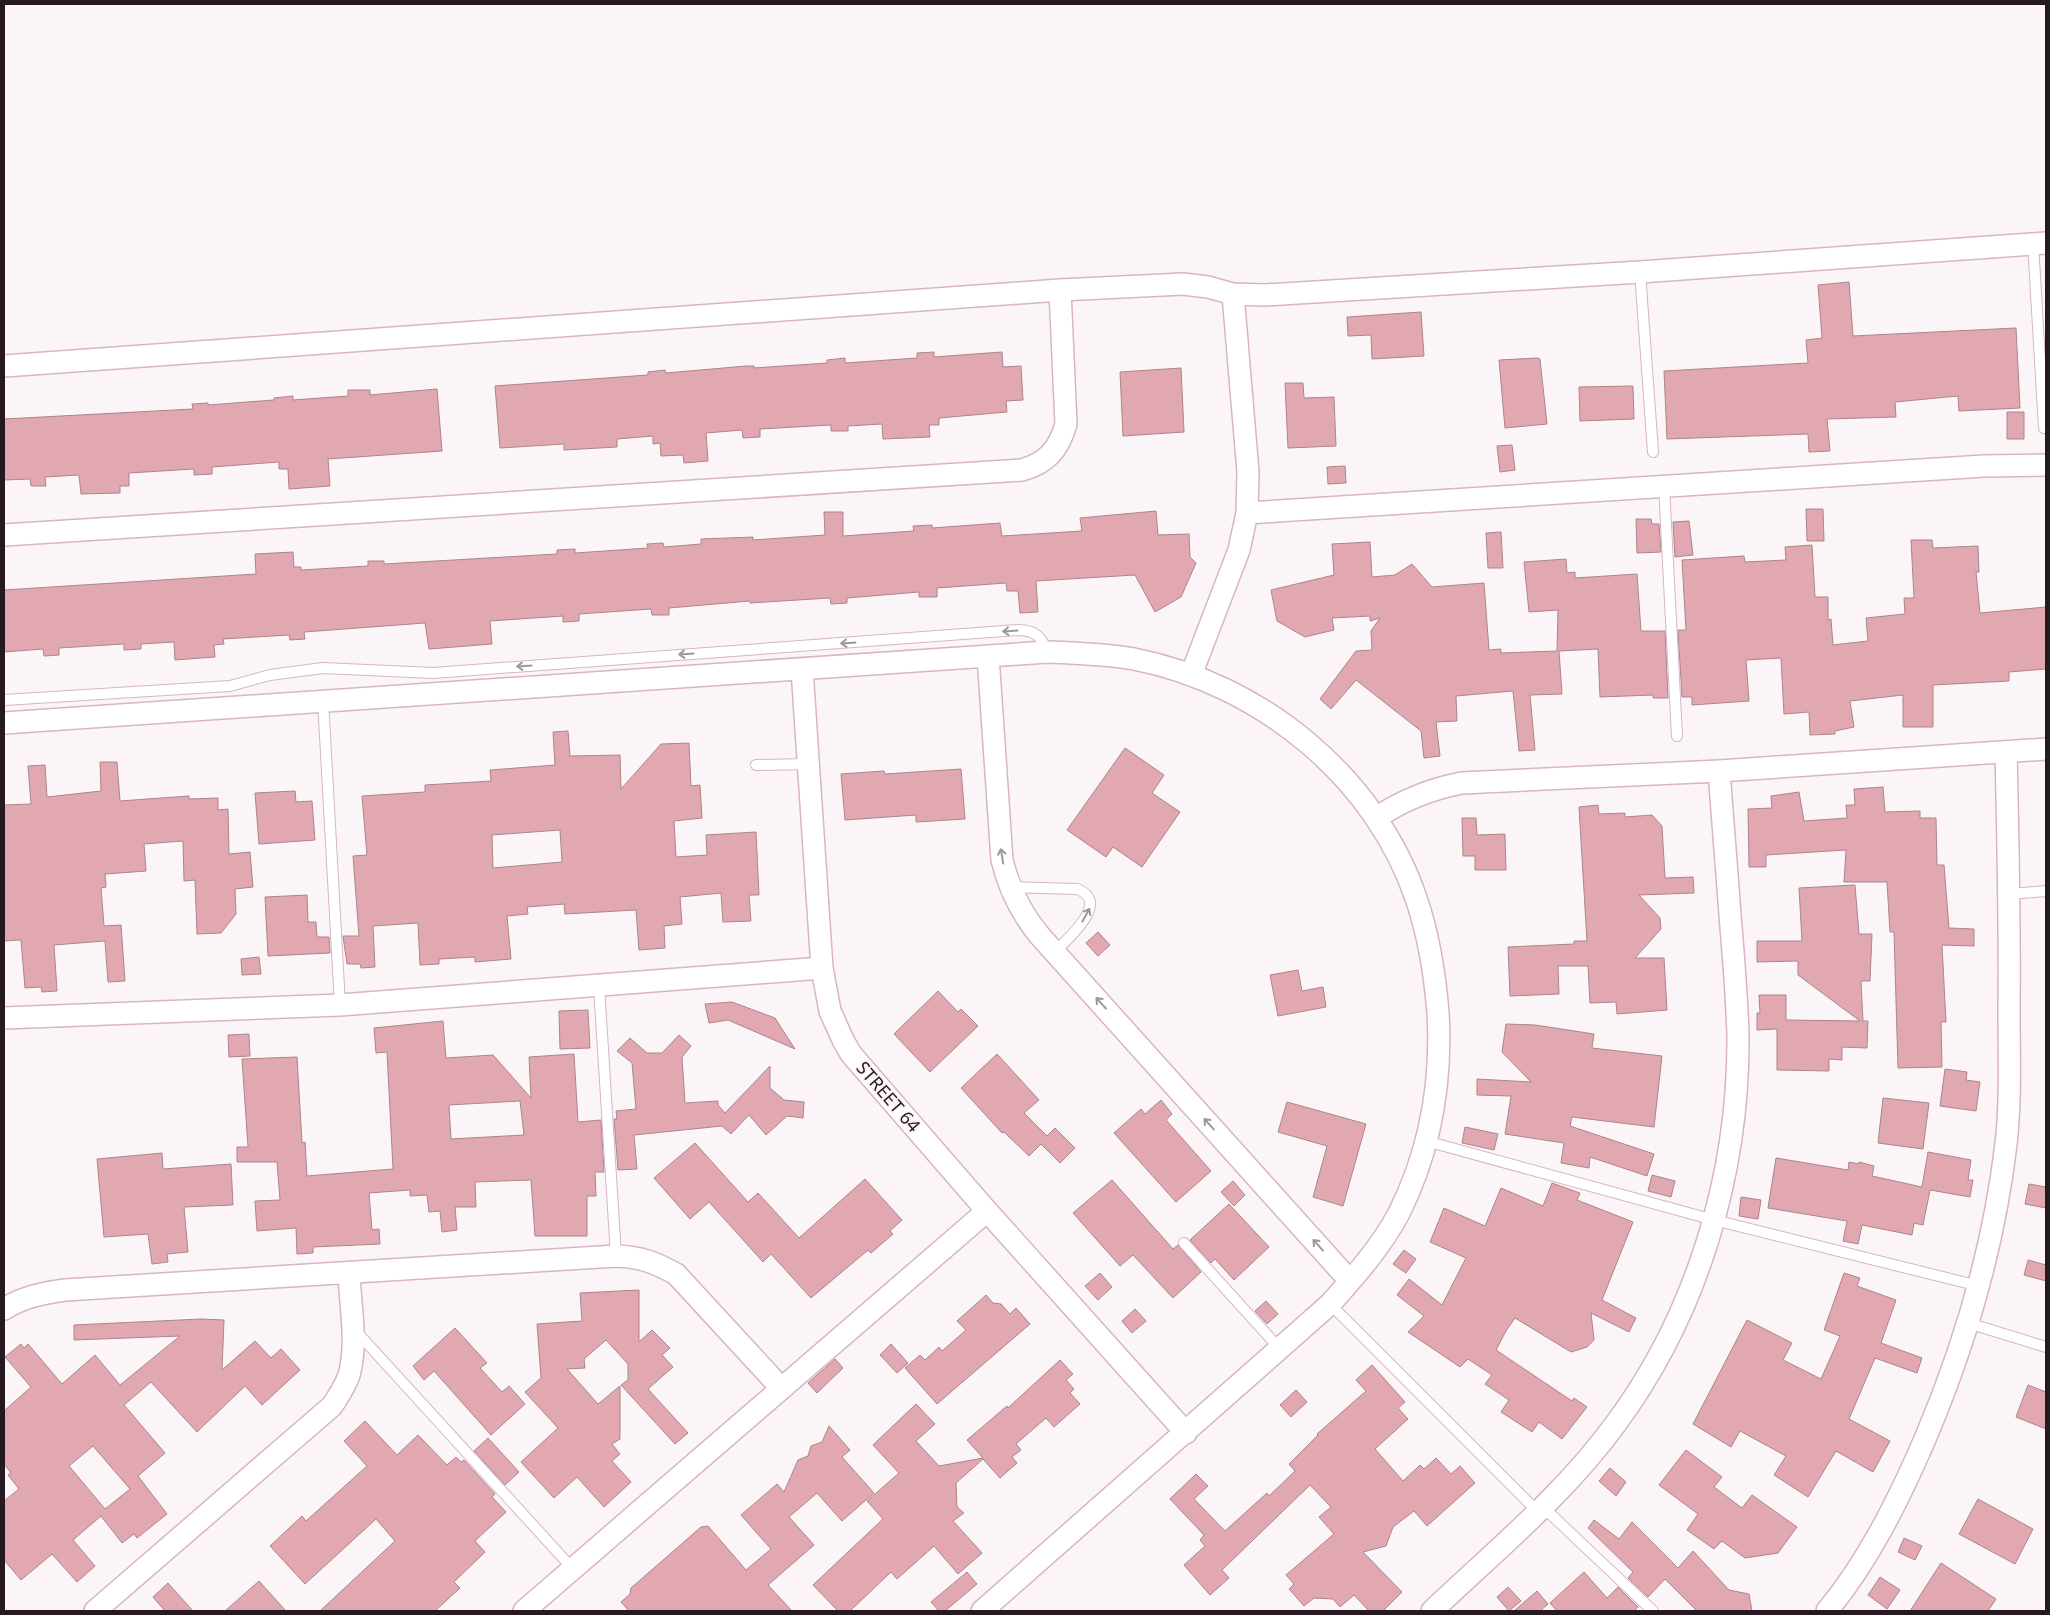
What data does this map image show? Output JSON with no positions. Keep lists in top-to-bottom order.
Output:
{
  "streets": {
    "street": ["STREET 64"]
  }
}
